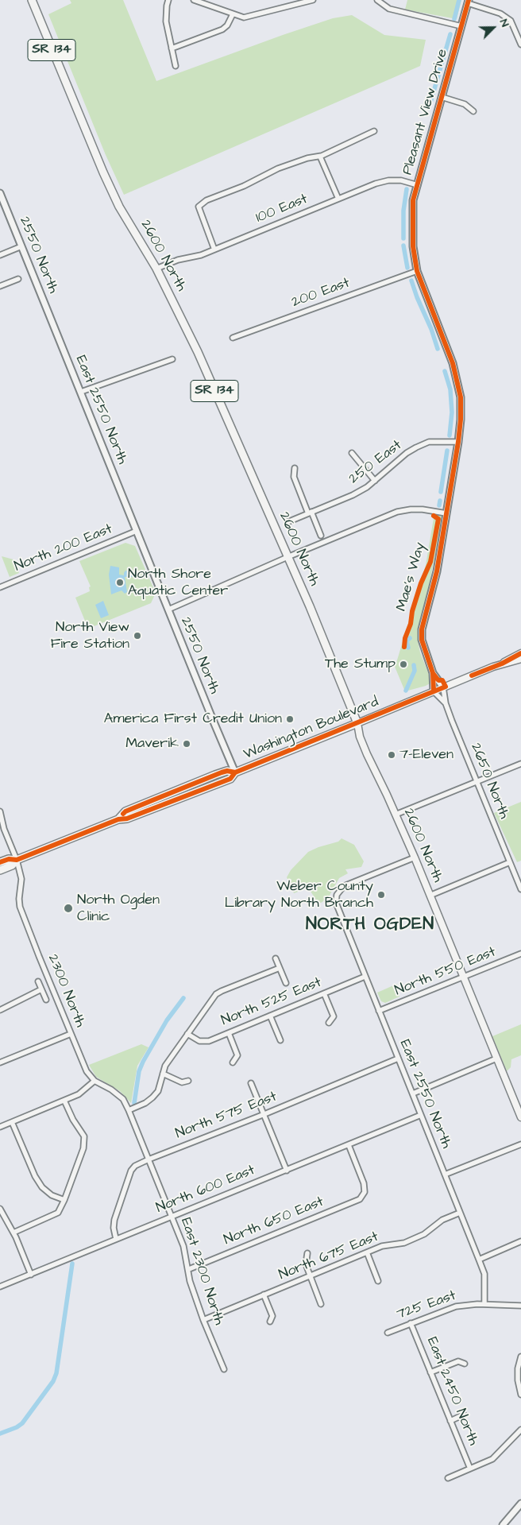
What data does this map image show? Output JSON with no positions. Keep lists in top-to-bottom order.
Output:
{
  "streets": {
    "main road": ["SR 134", "2600 North", "Washington Boulevard"],
    "street": [
      "Pleasant View Drive",
      "100 East",
      "2550 North",
      "200 East",
      "East 2550 North",
      "250 East",
      "North 200 East",
      "2650 North",
      "North 550 East",
      "2300 North",
      "North 525 East",
      "North 575 East",
      "North 600 East",
      "North 650 East",
      "North 675 East",
      "East 2300 North",
      "725 East",
      "East 2450 North"
    ],
    "cycle path": ["Mae's Way"]
  },
  "crossings": [
    ["Pleasant View Drive", "100 East"],
    ["Pleasant View Drive", "200 East"],
    ["Pleasant View Drive", "250 East"],
    ["100 East", "2600 North"],
    ["2550 North", "East 2550 North"],
    ["2550 North", "North 200 East"],
    ["2550 North", "Washington Boulevard"],
    ["2600 North", "East 2550 North"],
    ["2600 North", "Washington Boulevard"],
    ["2600 North", "North 550 East"],
    ["East 2550 North", "North 550 East"],
    ["East 2550 North", "North 525 East"],
    ["East 2550 North", "North 575 East"],
    ["East 2550 North", "North 600 East"],
    ["East 2550 North", "North 675 East"],
    ["East 2550 North", "725 East"],
    ["Washington Boulevard", "2650 North"],
    ["2300 North", "North 575 East"],
    ["2300 North", "East 2300 North"],
    ["North 575 East", "North 600 East"],
    ["North 575 East", "East 2300 North"],
    ["North 600 East", "North 650 East"],
    ["North 600 East", "East 2300 North"],
    ["North 650 East", "East 2300 North"],
    ["North 675 East", "East 2300 North"],
    ["725 East", "East 2450 North"]
  ],
  "districts": ["NORTH OGDEN"],
  "places": [
    "North Shore Aquatic Center",
    "North View Fire Station",
    "The Stump",
    "America First Credit Union",
    "Maverik",
    "7-Eleven",
    "Weber County Library North Branch",
    "North Ogden Clinic"
  ],
  "north": "top right"
}
